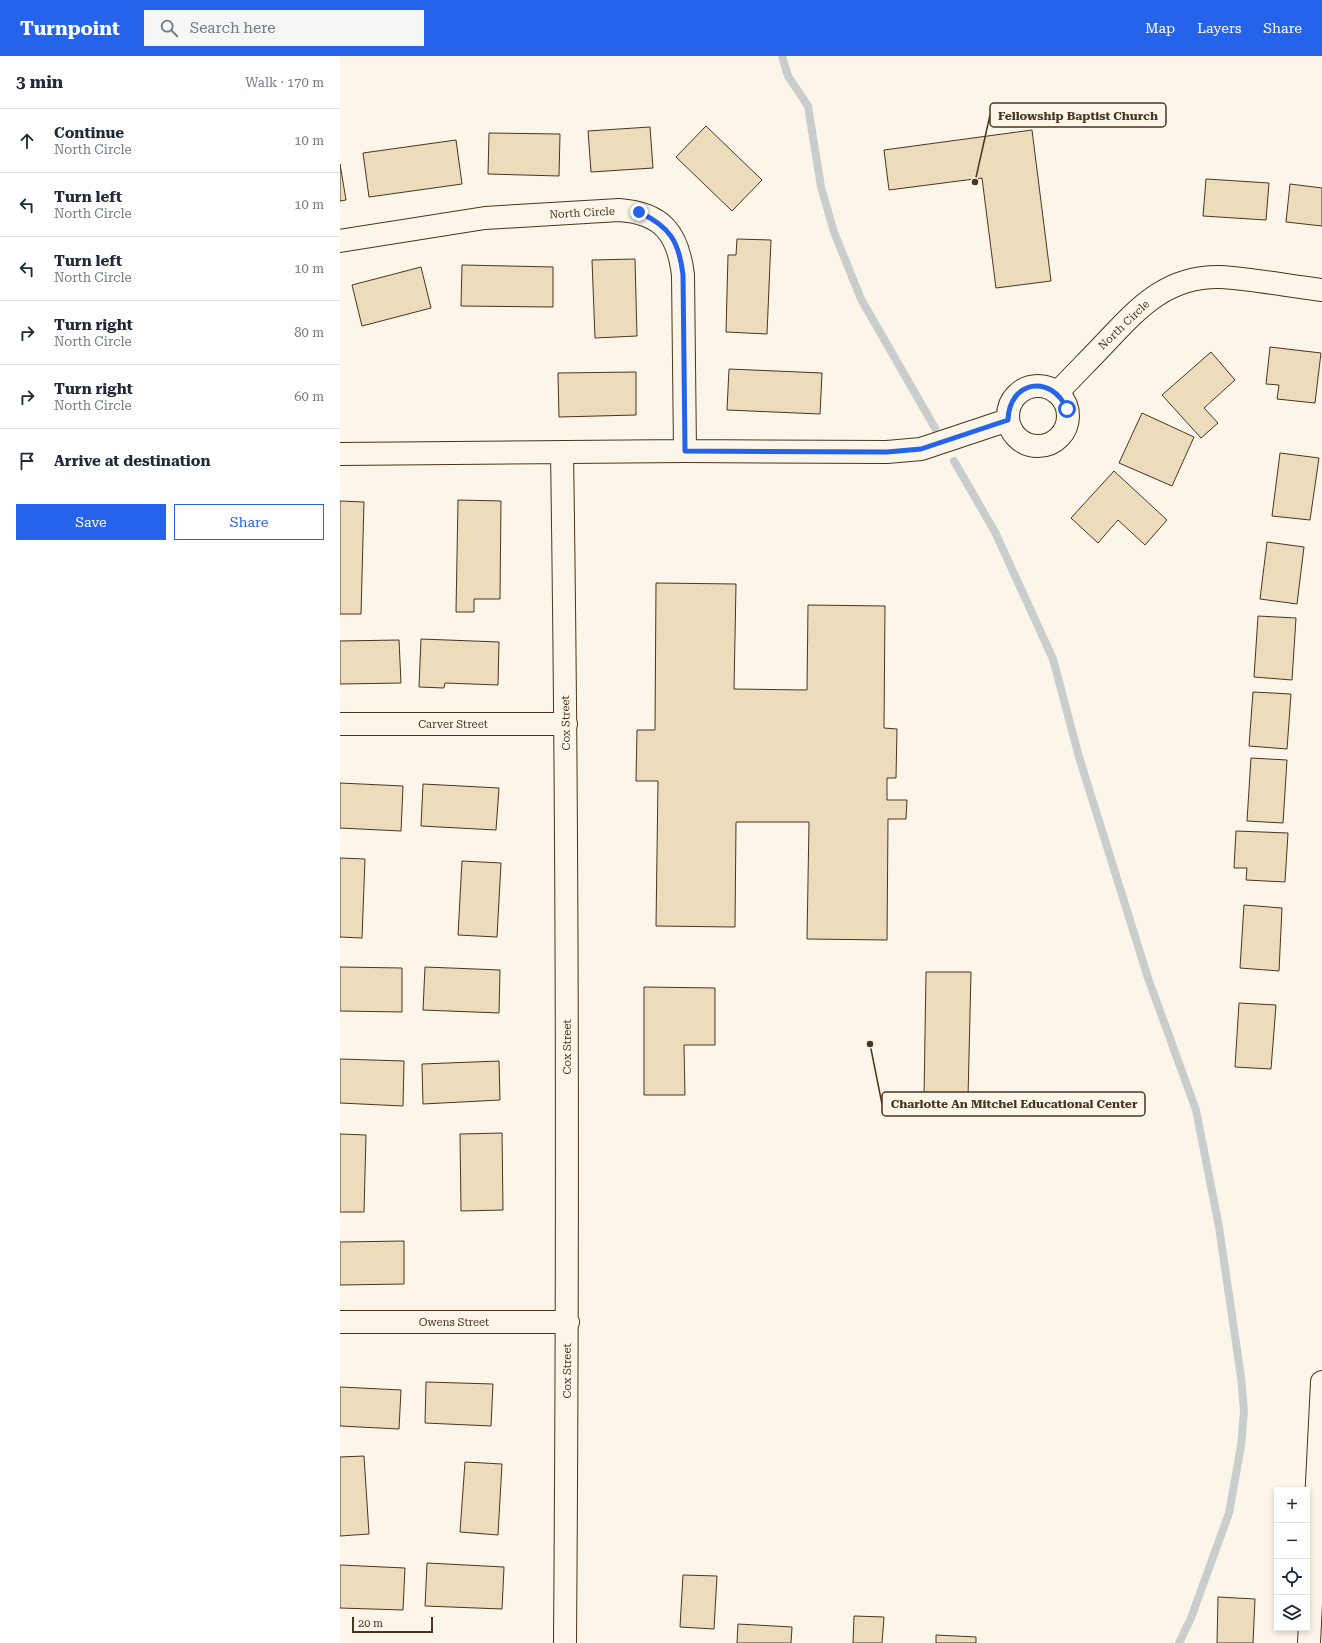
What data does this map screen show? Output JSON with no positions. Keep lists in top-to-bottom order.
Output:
{
  "streets": {
    "street": [
      "North Circle",
      "Cox Street",
      "Carver Street",
      "Owens Street"
    ]
  },
  "crossings": [
    ["Cox Street", "Carver Street"],
    ["Cox Street", "Owens Street"]
  ],
  "places": ["Fellowship Baptist Church", "Charlotte An Mitchel Educational Center"],
  "scale_bar": "20 m",
  "page": {
    "header": "Turnpoint",
    "search": "Search here",
    "nav": ["Map", "Layers", "Share"],
    "heading": ["3 min", "Walk · 170 m"],
    "list": [
      ["Continue", "North Circle", "10 m"],
      ["Turn left", "North Circle", "10 m"],
      ["Turn left", "North Circle", "10 m"],
      ["Turn right", "North Circle", "80 m"],
      ["Turn right", "North Circle", "60 m"],
      "Arrive at destination"
    ],
    "buttons": ["Save", "Share"],
    "map_buttons": ["+", "−"],
    "scale": "20 m"
  }
}
